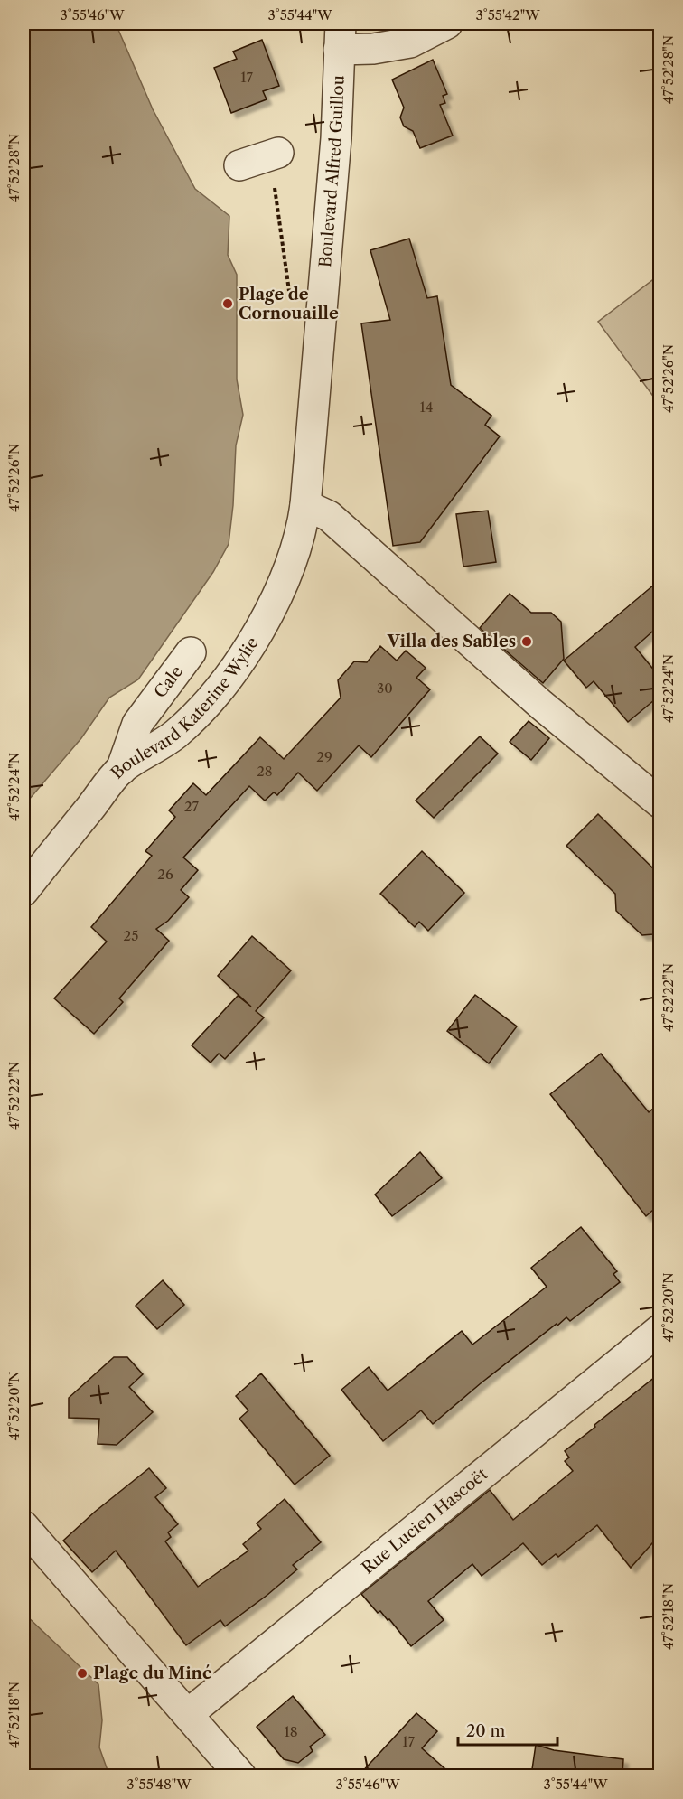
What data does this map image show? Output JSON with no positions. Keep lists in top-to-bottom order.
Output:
{
  "streets": {
    "street": [
      "Boulevard Alfred Guillou",
      "Cale",
      "Boulevard Katerine Wylie",
      "Rue Lucien Hascoët"
    ]
  },
  "crossings": [
    ["Boulevard Alfred Guillou", "Boulevard Katerine Wylie"],
    ["Cale", "Boulevard Katerine Wylie"]
  ],
  "places": ["Plage de Cornouaille", "Villa des Sables", "Plage du Miné"],
  "house_numbers": [
    "17",
    "14",
    "30",
    "29",
    "28",
    "27",
    "26",
    "25",
    "18",
    "17"
  ],
  "scale_bar": "20 m",
  "coordinates": [
    "3°55'46\"W",
    "3°55'44\"W",
    "3°55'42\"W",
    "47°52'28\"N",
    "47°52'26\"N",
    "47°52'24\"N",
    "47°52'22\"N",
    "47°52'20\"N",
    "47°52'18\"N",
    "3°55'48\"W"
  ]
}
